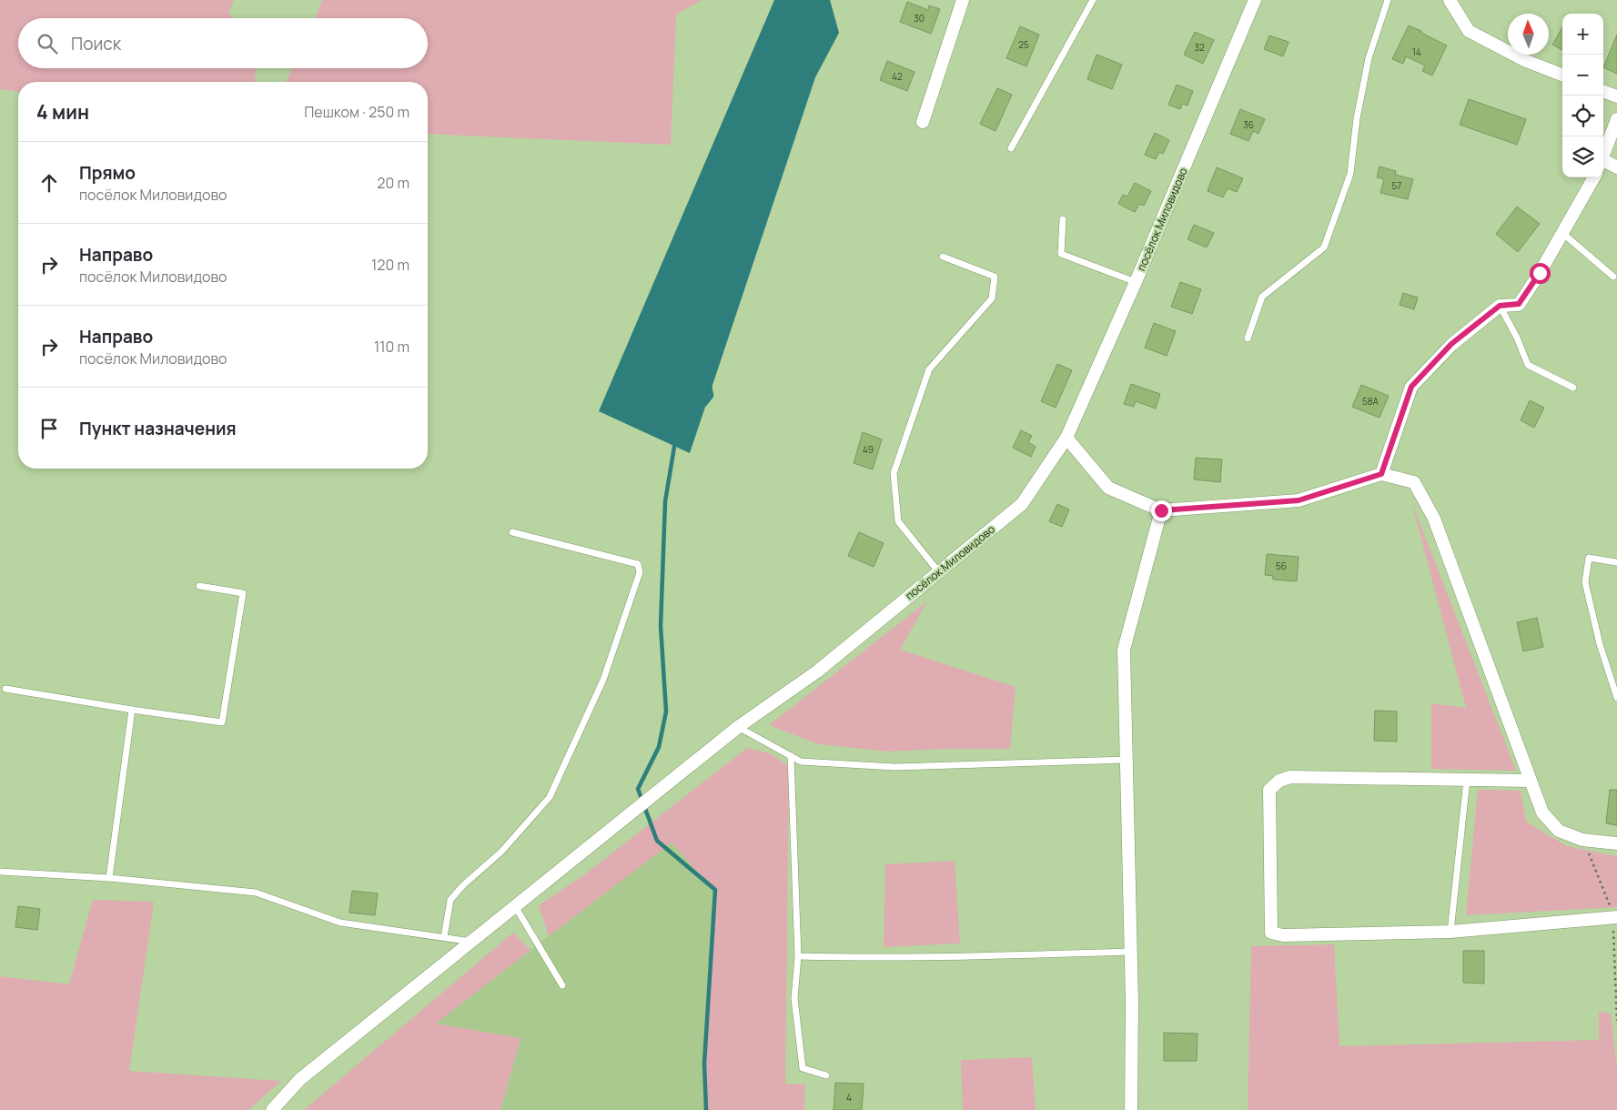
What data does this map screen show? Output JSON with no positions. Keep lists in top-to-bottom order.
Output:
{
  "streets": {
    "street": ["посёлок Миловидово"]
  },
  "house_numbers": [
    "30",
    "25",
    "32",
    "14",
    "42",
    "36",
    "57",
    "58А",
    "49",
    "56",
    "4"
  ],
  "north": "top",
  "page": {
    "map_buttons": ["+", "−"],
    "search": "Поиск",
    "heading": ["4 мин", "Пешком · 250 m"],
    "list": [
      ["Прямо", "посёлок Миловидово", "20 m"],
      ["Направо", "посёлок Миловидово", "120 m"],
      ["Направо", "посёлок Миловидово", "110 m"],
      "Пункт назначения"
    ]
  }
}
